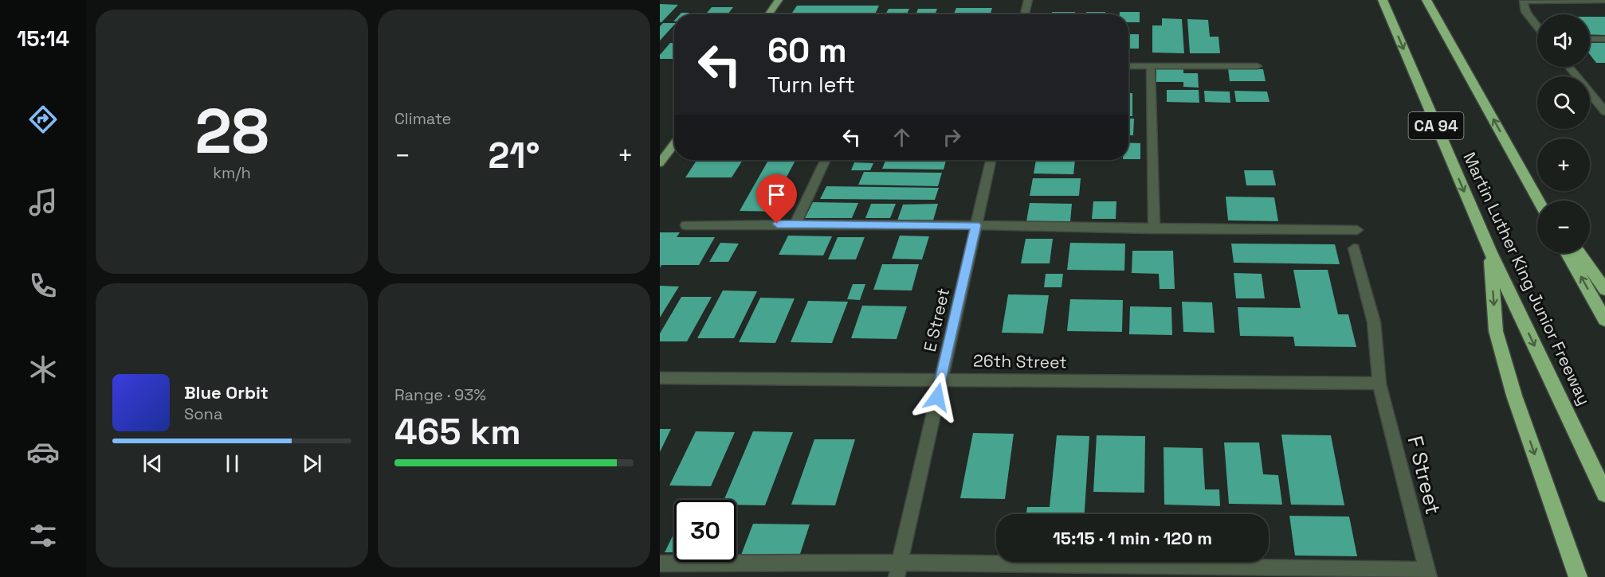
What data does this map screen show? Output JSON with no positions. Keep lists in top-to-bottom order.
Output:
{
  "streets": {
    "highway": ["CA 94", "Martin Luther King Junior Freeway"],
    "street": ["E Street", "26th Street", "F Street"]
  },
  "crossings": [
    ["E Street", "26th Street"],
    ["26th Street", "F Street"]
  ],
  "page": {
    "tabs": "15:14",
    "tile": [
      ["28", "km/h"],
      "Climate",
      ["Range · 93%", "465 km"]
    ],
    "map_buttons": ["+", "−"],
    "turn": ["60 m", "Turn left"],
    "heat": ["−", "21°", "+"],
    "song": ["Blue Orbit", "Sona"],
    "limit": "30",
    "trip": "15:15 · 1 min · 120 m"
  }
}
